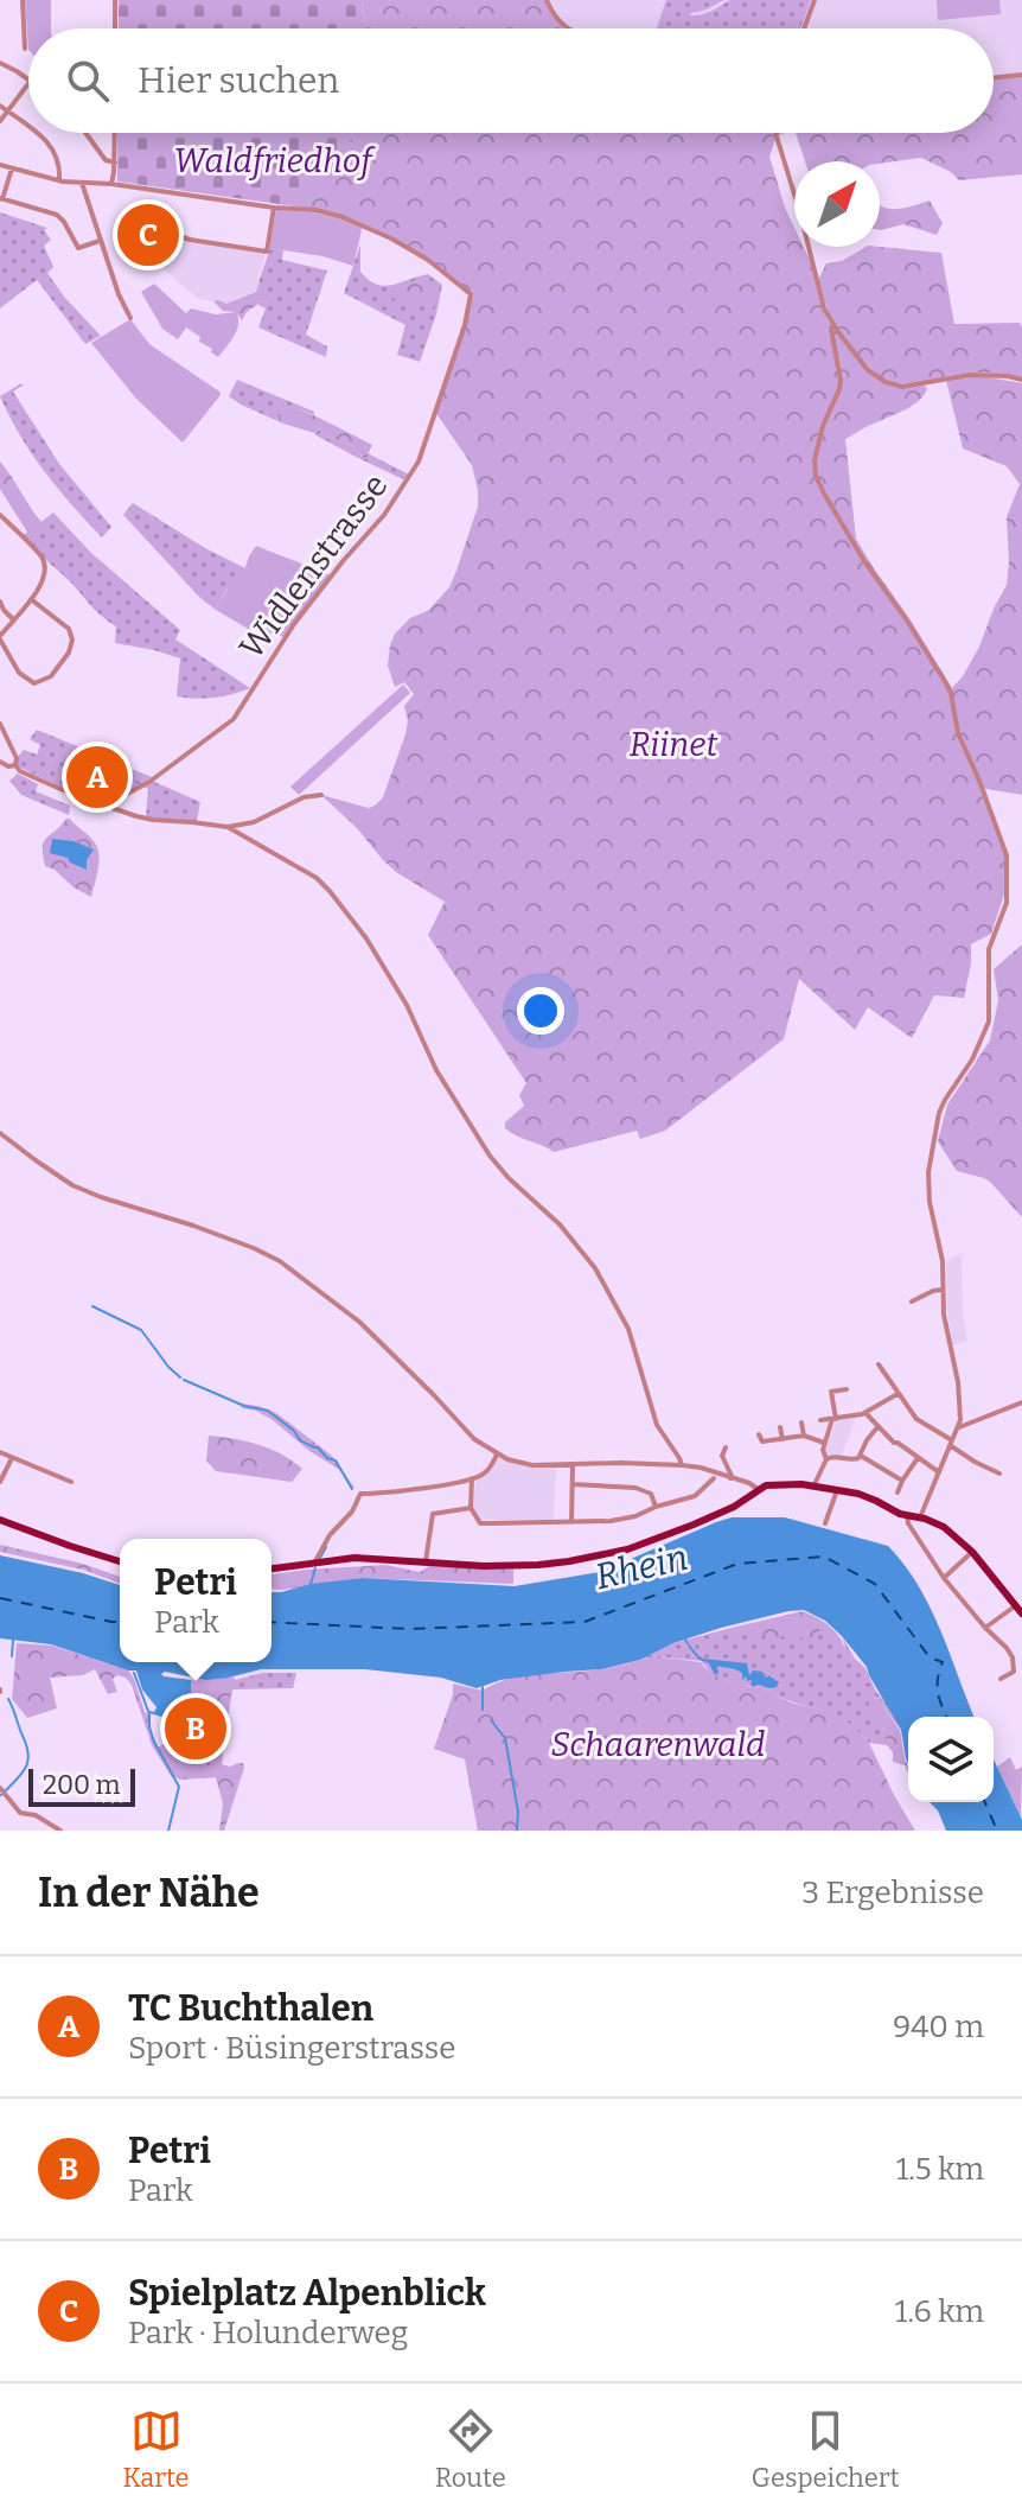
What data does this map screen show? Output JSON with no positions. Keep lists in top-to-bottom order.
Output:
{
  "streets": {
    "street": ["Widlenstrasse"]
  },
  "water": ["Rhein"],
  "parks": ["Waldfriedhof", "Riinet", "Schaarenwald"],
  "scale_bar": "200 m",
  "north": "top right",
  "page": {
    "search": "Hier suchen",
    "pins": ["C", "A", "B"],
    "popup": ["Petri", "Park"],
    "scale": "200 m",
    "heading": ["In der Nähe", "3 Ergebnisse"],
    "list": [
      {
        "mark": "A",
        "name": "TC Buchthalen",
        "note": "Sport · Büsingerstrasse",
        "value": "940 m"
      },
      {
        "mark": "B",
        "name": "Petri",
        "note": "Park",
        "value": "1.5 km"
      },
      {
        "mark": "C",
        "name": "Spielplatz Alpenblick",
        "note": "Park · Holunderweg",
        "value": "1.6 km"
      }
    ],
    "nav": ["Karte", "Route", "Gespeichert"]
  }
}
